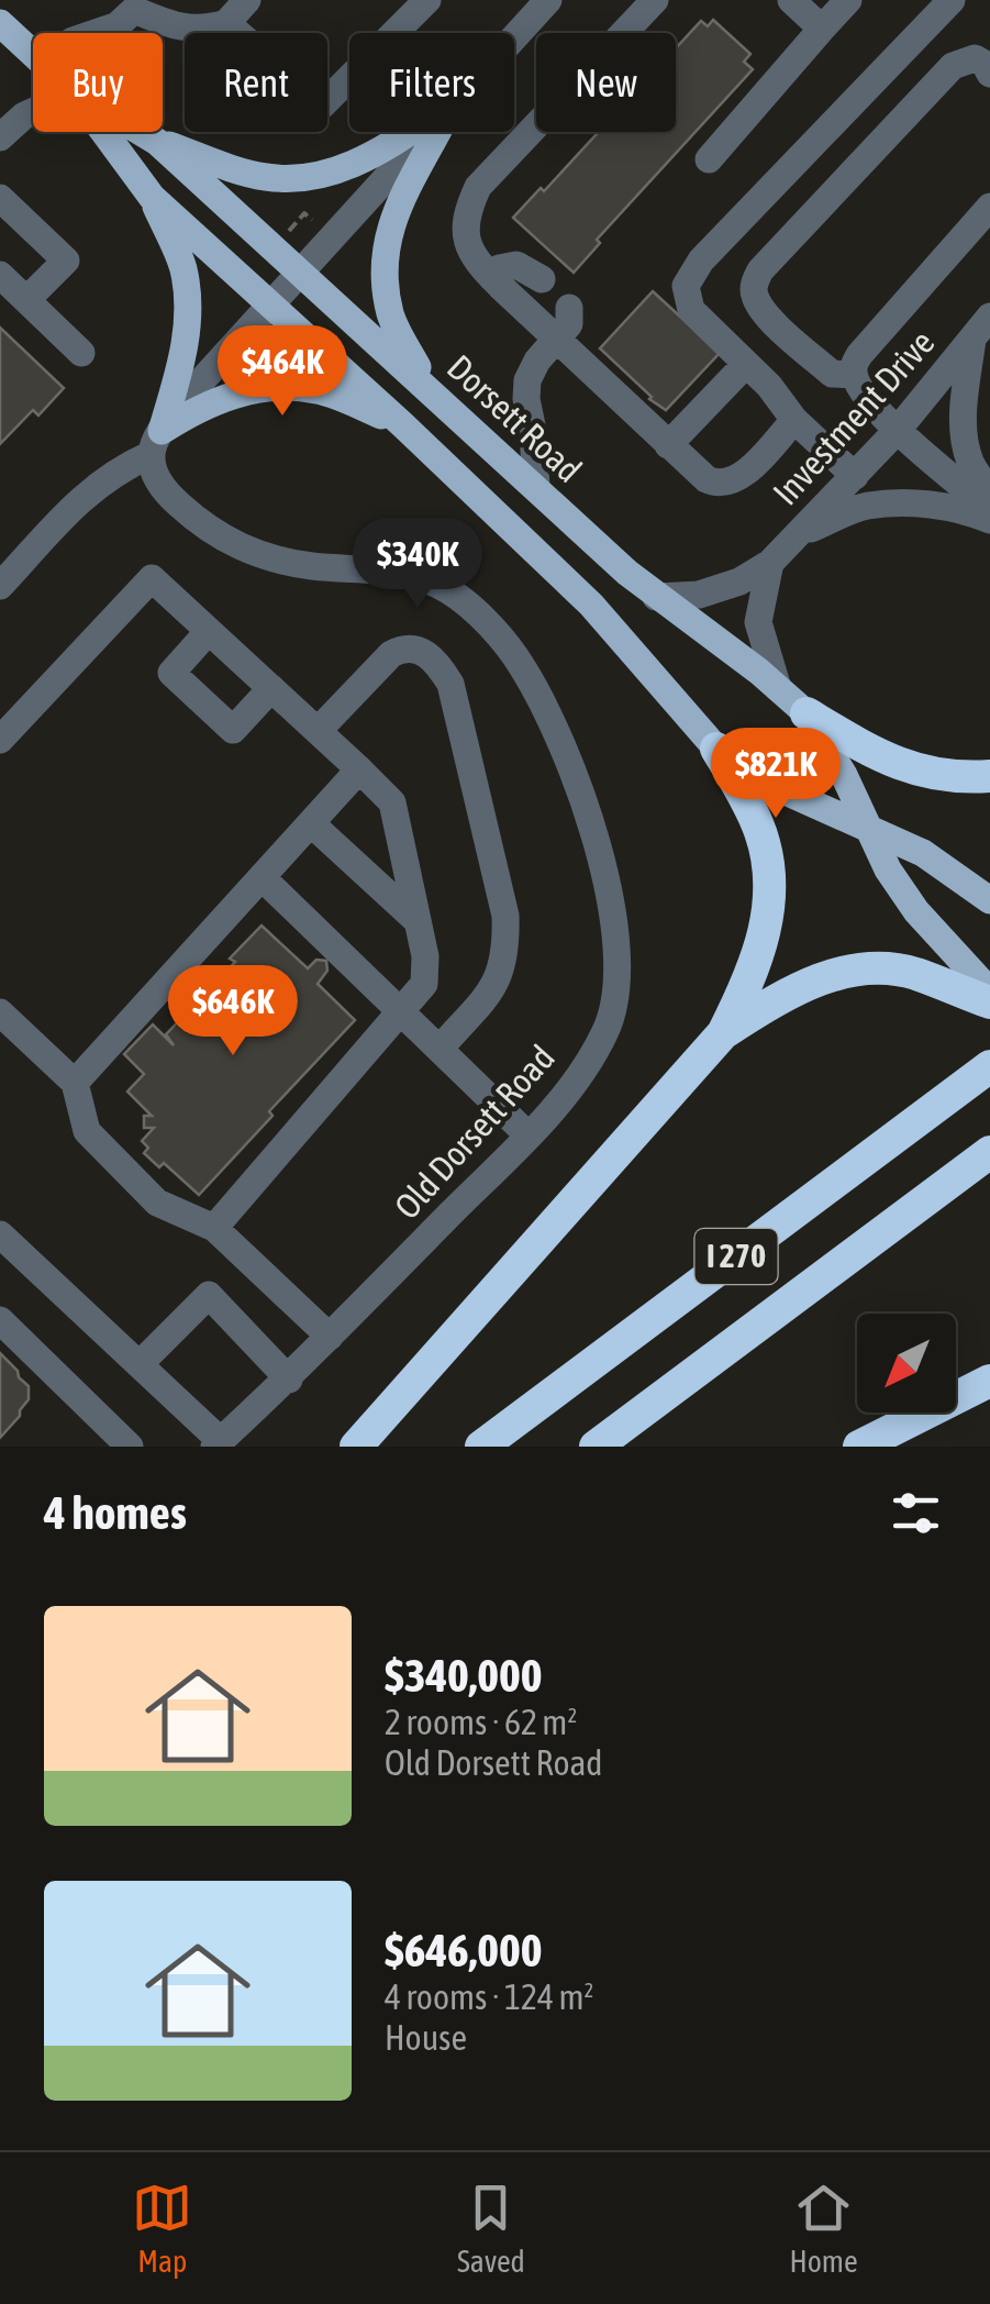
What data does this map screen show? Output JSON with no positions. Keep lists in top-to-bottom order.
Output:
{
  "streets": {
    "highway": ["I 270"],
    "main road": ["Dorsett Road"],
    "street": ["Investment Drive", "Old Dorsett Road"]
  },
  "crossings": [
    ["Investment Drive", "Dorsett Road"]
  ],
  "north": "bottom left",
  "page": {
    "chip": [
      "Buy",
      "Rent",
      "Filters",
      "New"
    ],
    "price": [
      "$464K",
      "$340K",
      "$821K",
      "$646K"
    ],
    "heading": "4 homes",
    "list": [
      {
        "name": "$340,000",
        "note": "2 rooms · 62 m² · Old Dorsett Road"
      },
      {
        "name": "$646,000",
        "note": "4 rooms · 124 m² · House"
      }
    ],
    "tabs": ["Map", "Saved", "Home"]
  }
}
